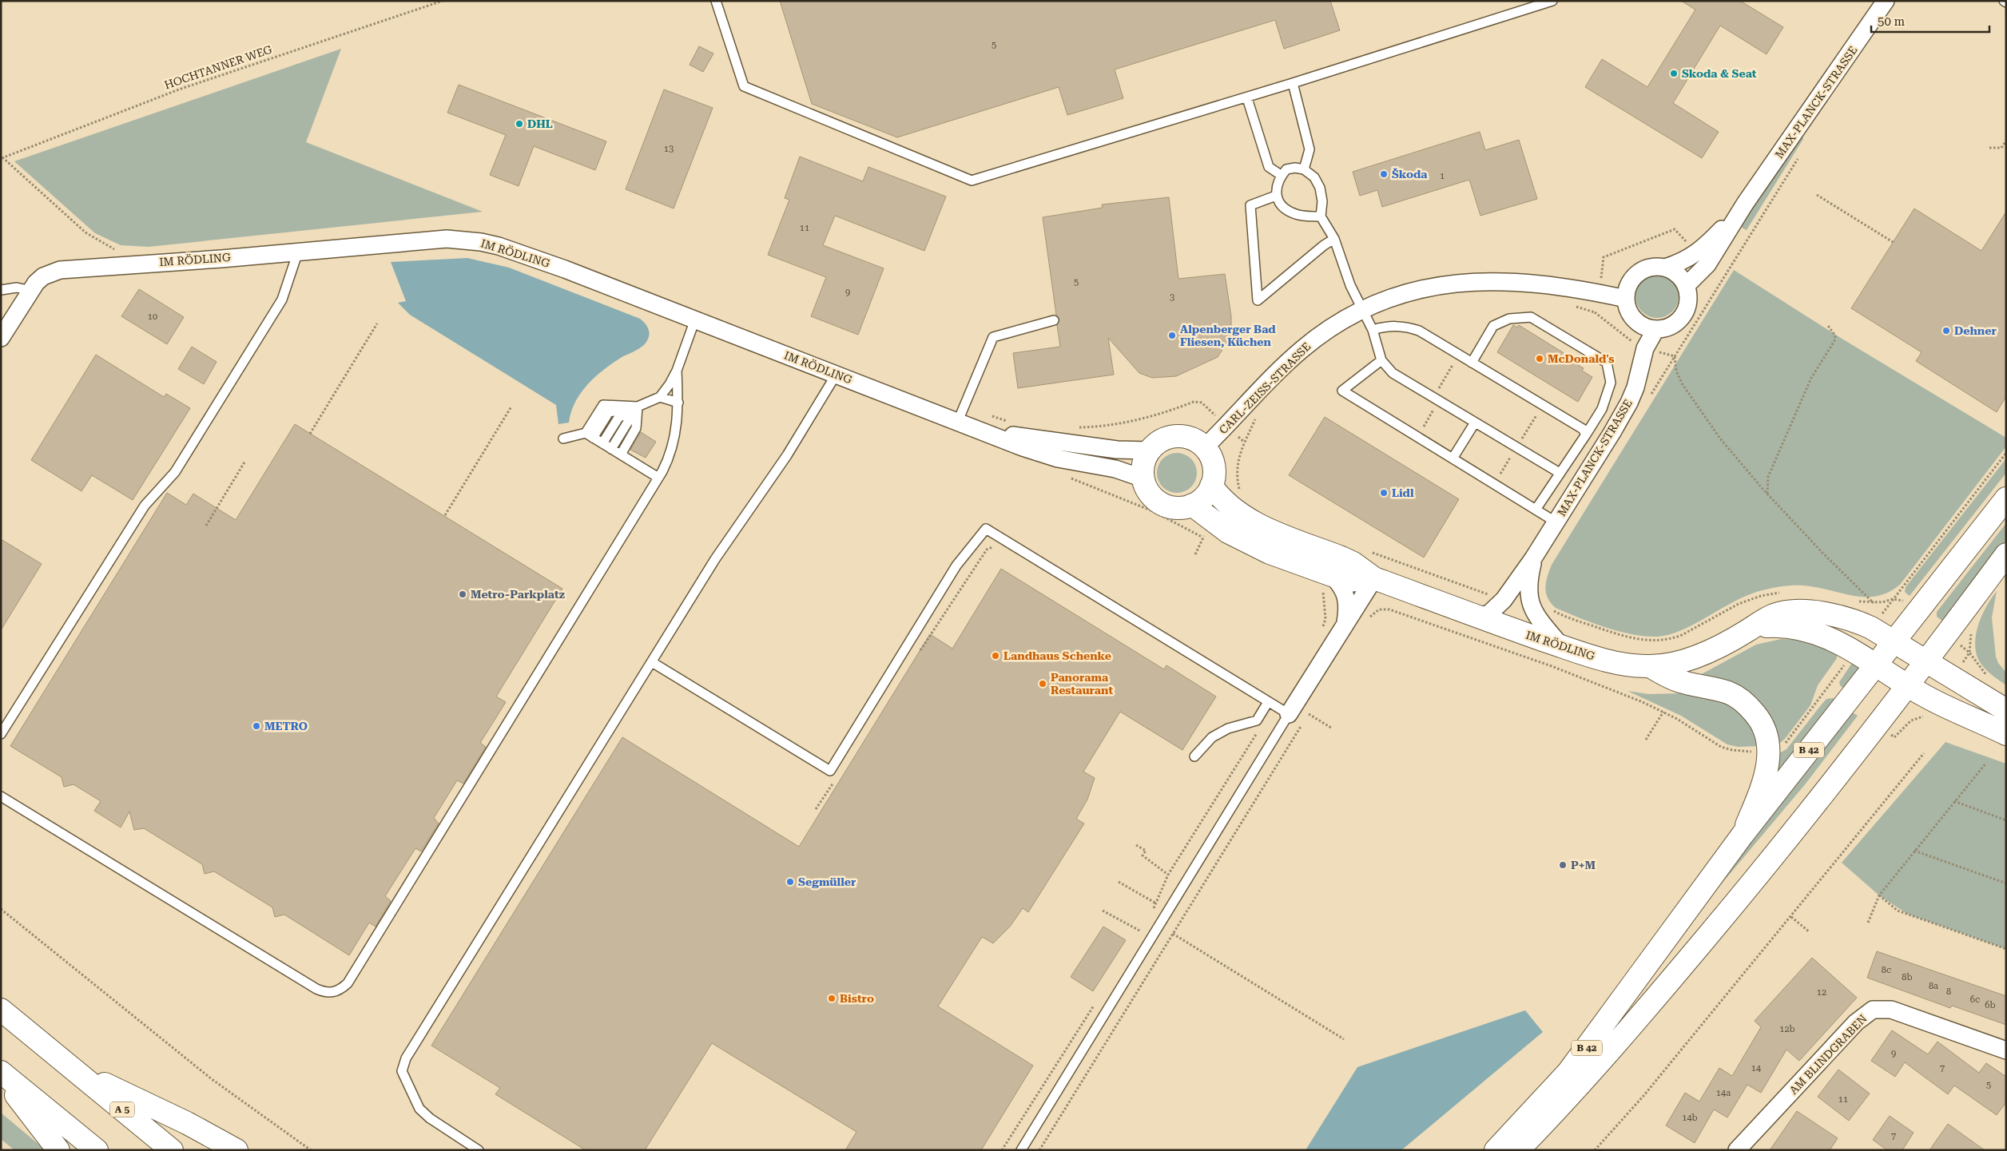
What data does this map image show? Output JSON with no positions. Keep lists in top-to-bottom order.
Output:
{
  "streets": {
    "main road": ["IM RÖDLING", "B 42", "A 5"],
    "street": ["MAX-PLANCK-STRASSE", "CARL-ZEISS-STRASSE", "AM BLINDGRABEN"],
    "path": ["HOCHTANNER WEG"]
  },
  "crossings": [
    ["MAX-PLANCK-STRASSE", "IM RÖDLING"],
    ["MAX-PLANCK-STRASSE", "CARL-ZEISS-STRASSE"],
    ["IM RÖDLING", "CARL-ZEISS-STRASSE"],
    ["IM RÖDLING", "B 42"]
  ],
  "places": [
    "Skoda & Seat",
    "DHL",
    "Škoda",
    "Dehner",
    "Alpenberger Bad Fliesen, Küchen",
    "McDonald's",
    "Lidl",
    "Metro-Parkplatz",
    "Landhaus Schenke",
    "Panorama Restaurant",
    "METRO",
    "P+M",
    "Segmüller",
    "Bistro"
  ],
  "house_numbers": [
    "5",
    "13",
    "1",
    "11",
    "5",
    "9",
    "3",
    "10",
    "8c",
    "8b",
    "8a",
    "8",
    "12",
    "6c",
    "6b",
    "12b",
    "9",
    "14",
    "7",
    "5",
    "14a",
    "11",
    "14b",
    "7"
  ],
  "scale_bar": "50 m"
}
